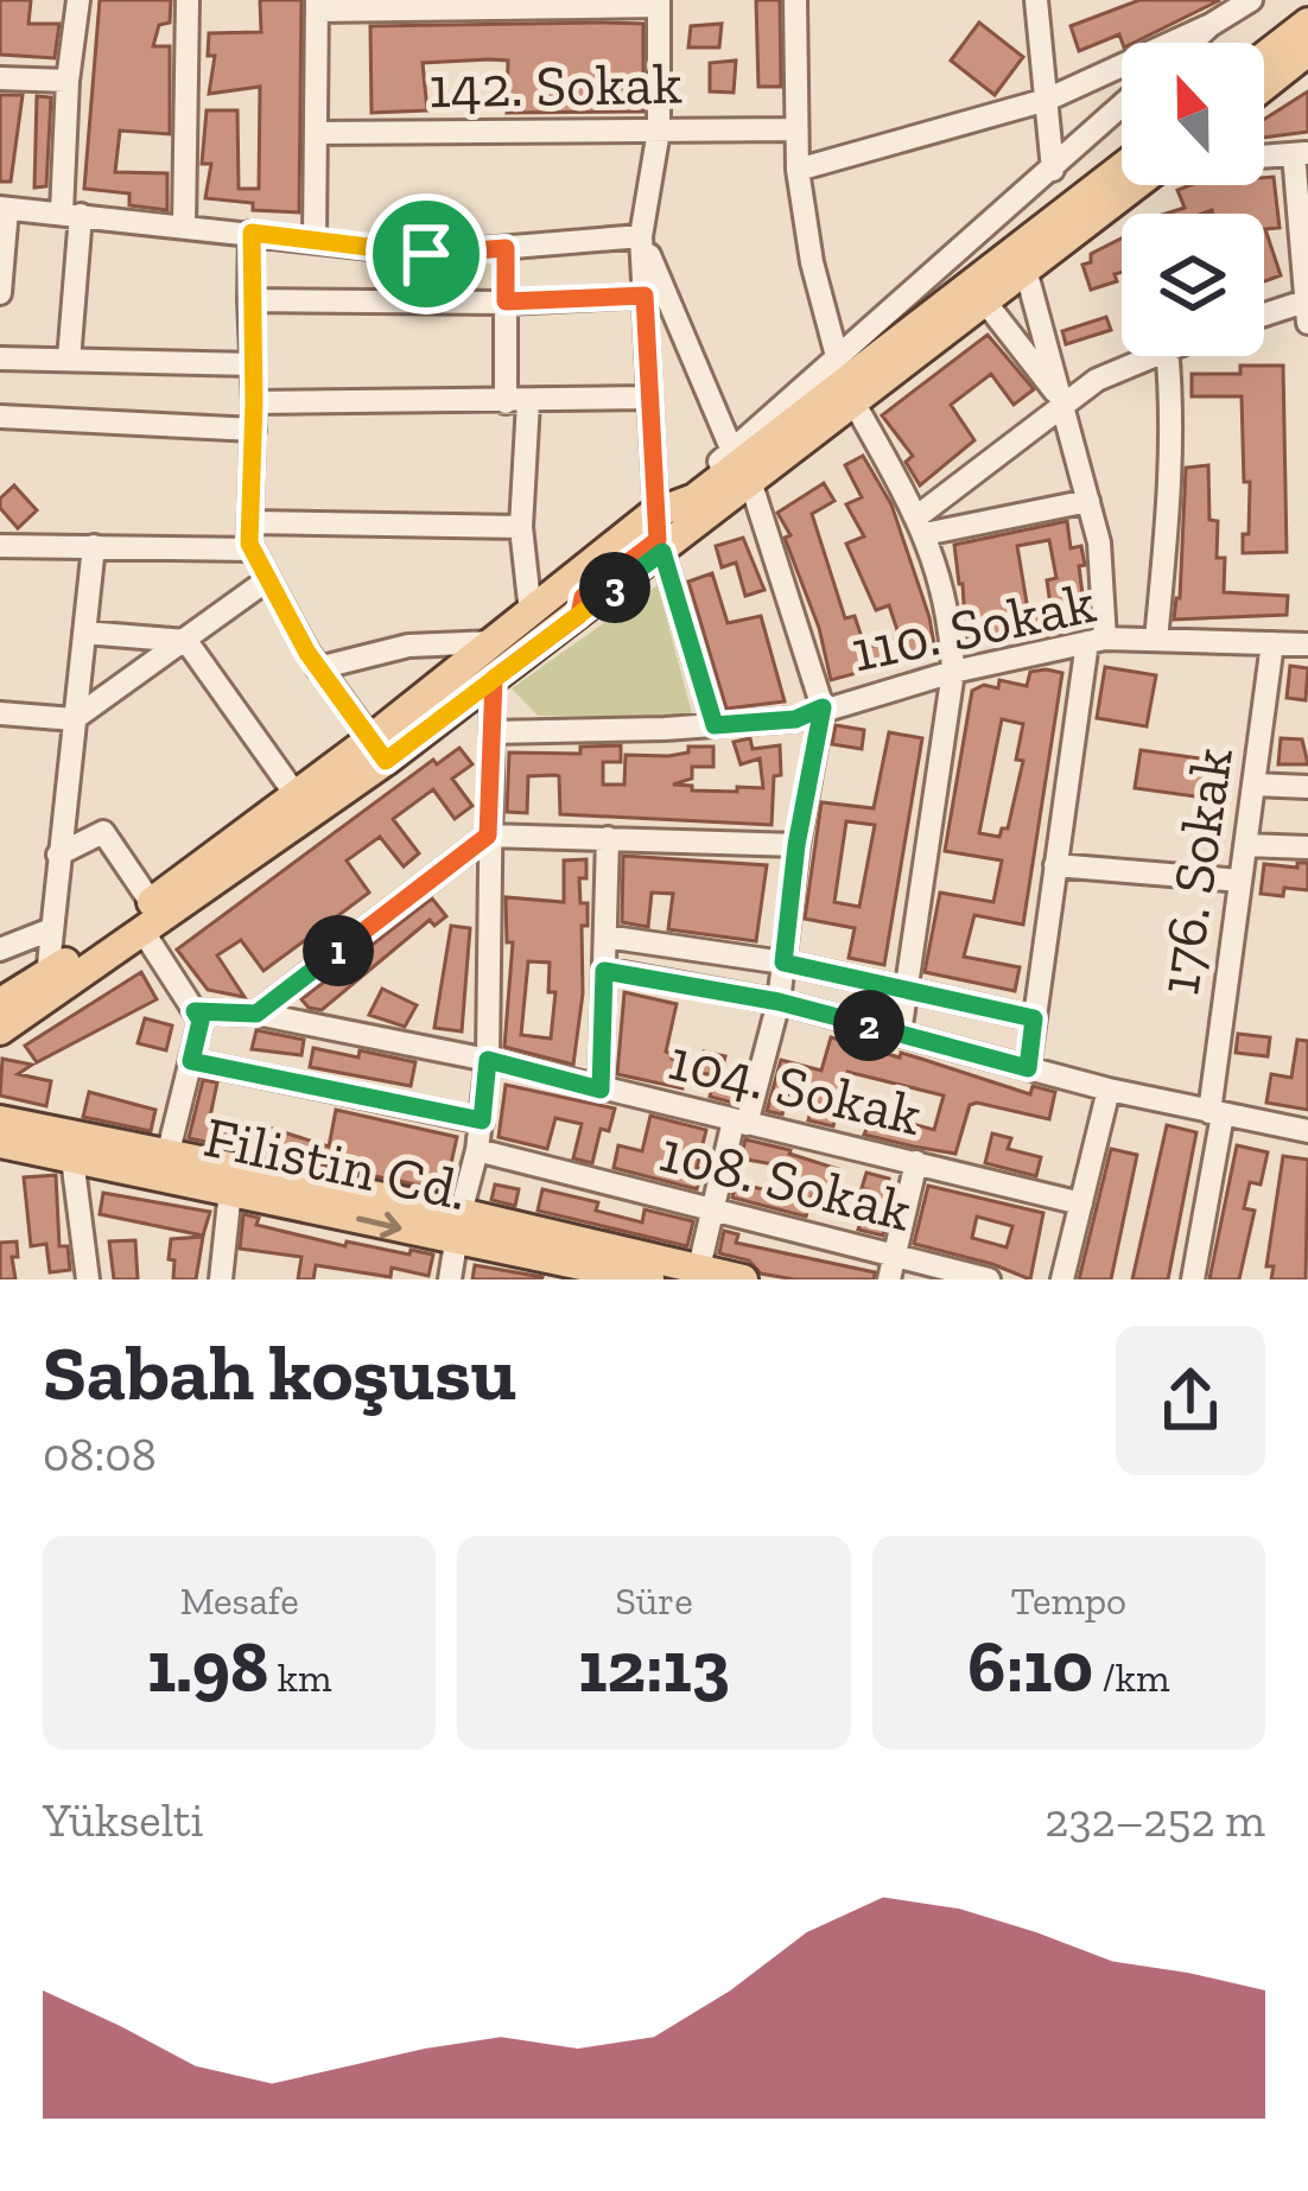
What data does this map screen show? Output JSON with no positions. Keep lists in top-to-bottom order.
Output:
{
  "streets": {
    "main road": ["Filistin Cd."],
    "street": [
      "142. Sokak",
      "110. Sokak",
      "176. Sokak",
      "104. Sokak",
      "108. Sokak"
    ]
  },
  "crossings": [
    ["110. Sokak", "176. Sokak"]
  ],
  "north": "top",
  "page": {
    "pins": ["3", "1", "2"],
    "heading": ["Sabah koşusu", "08:08"],
    "stats": [
      ["Mesafe", "1.98 km"],
      ["Süre", "12:13"],
      ["Tempo", "6:10 /km"]
    ],
    "chart": ["Yükselti", "232–252 m"]
  }
}
